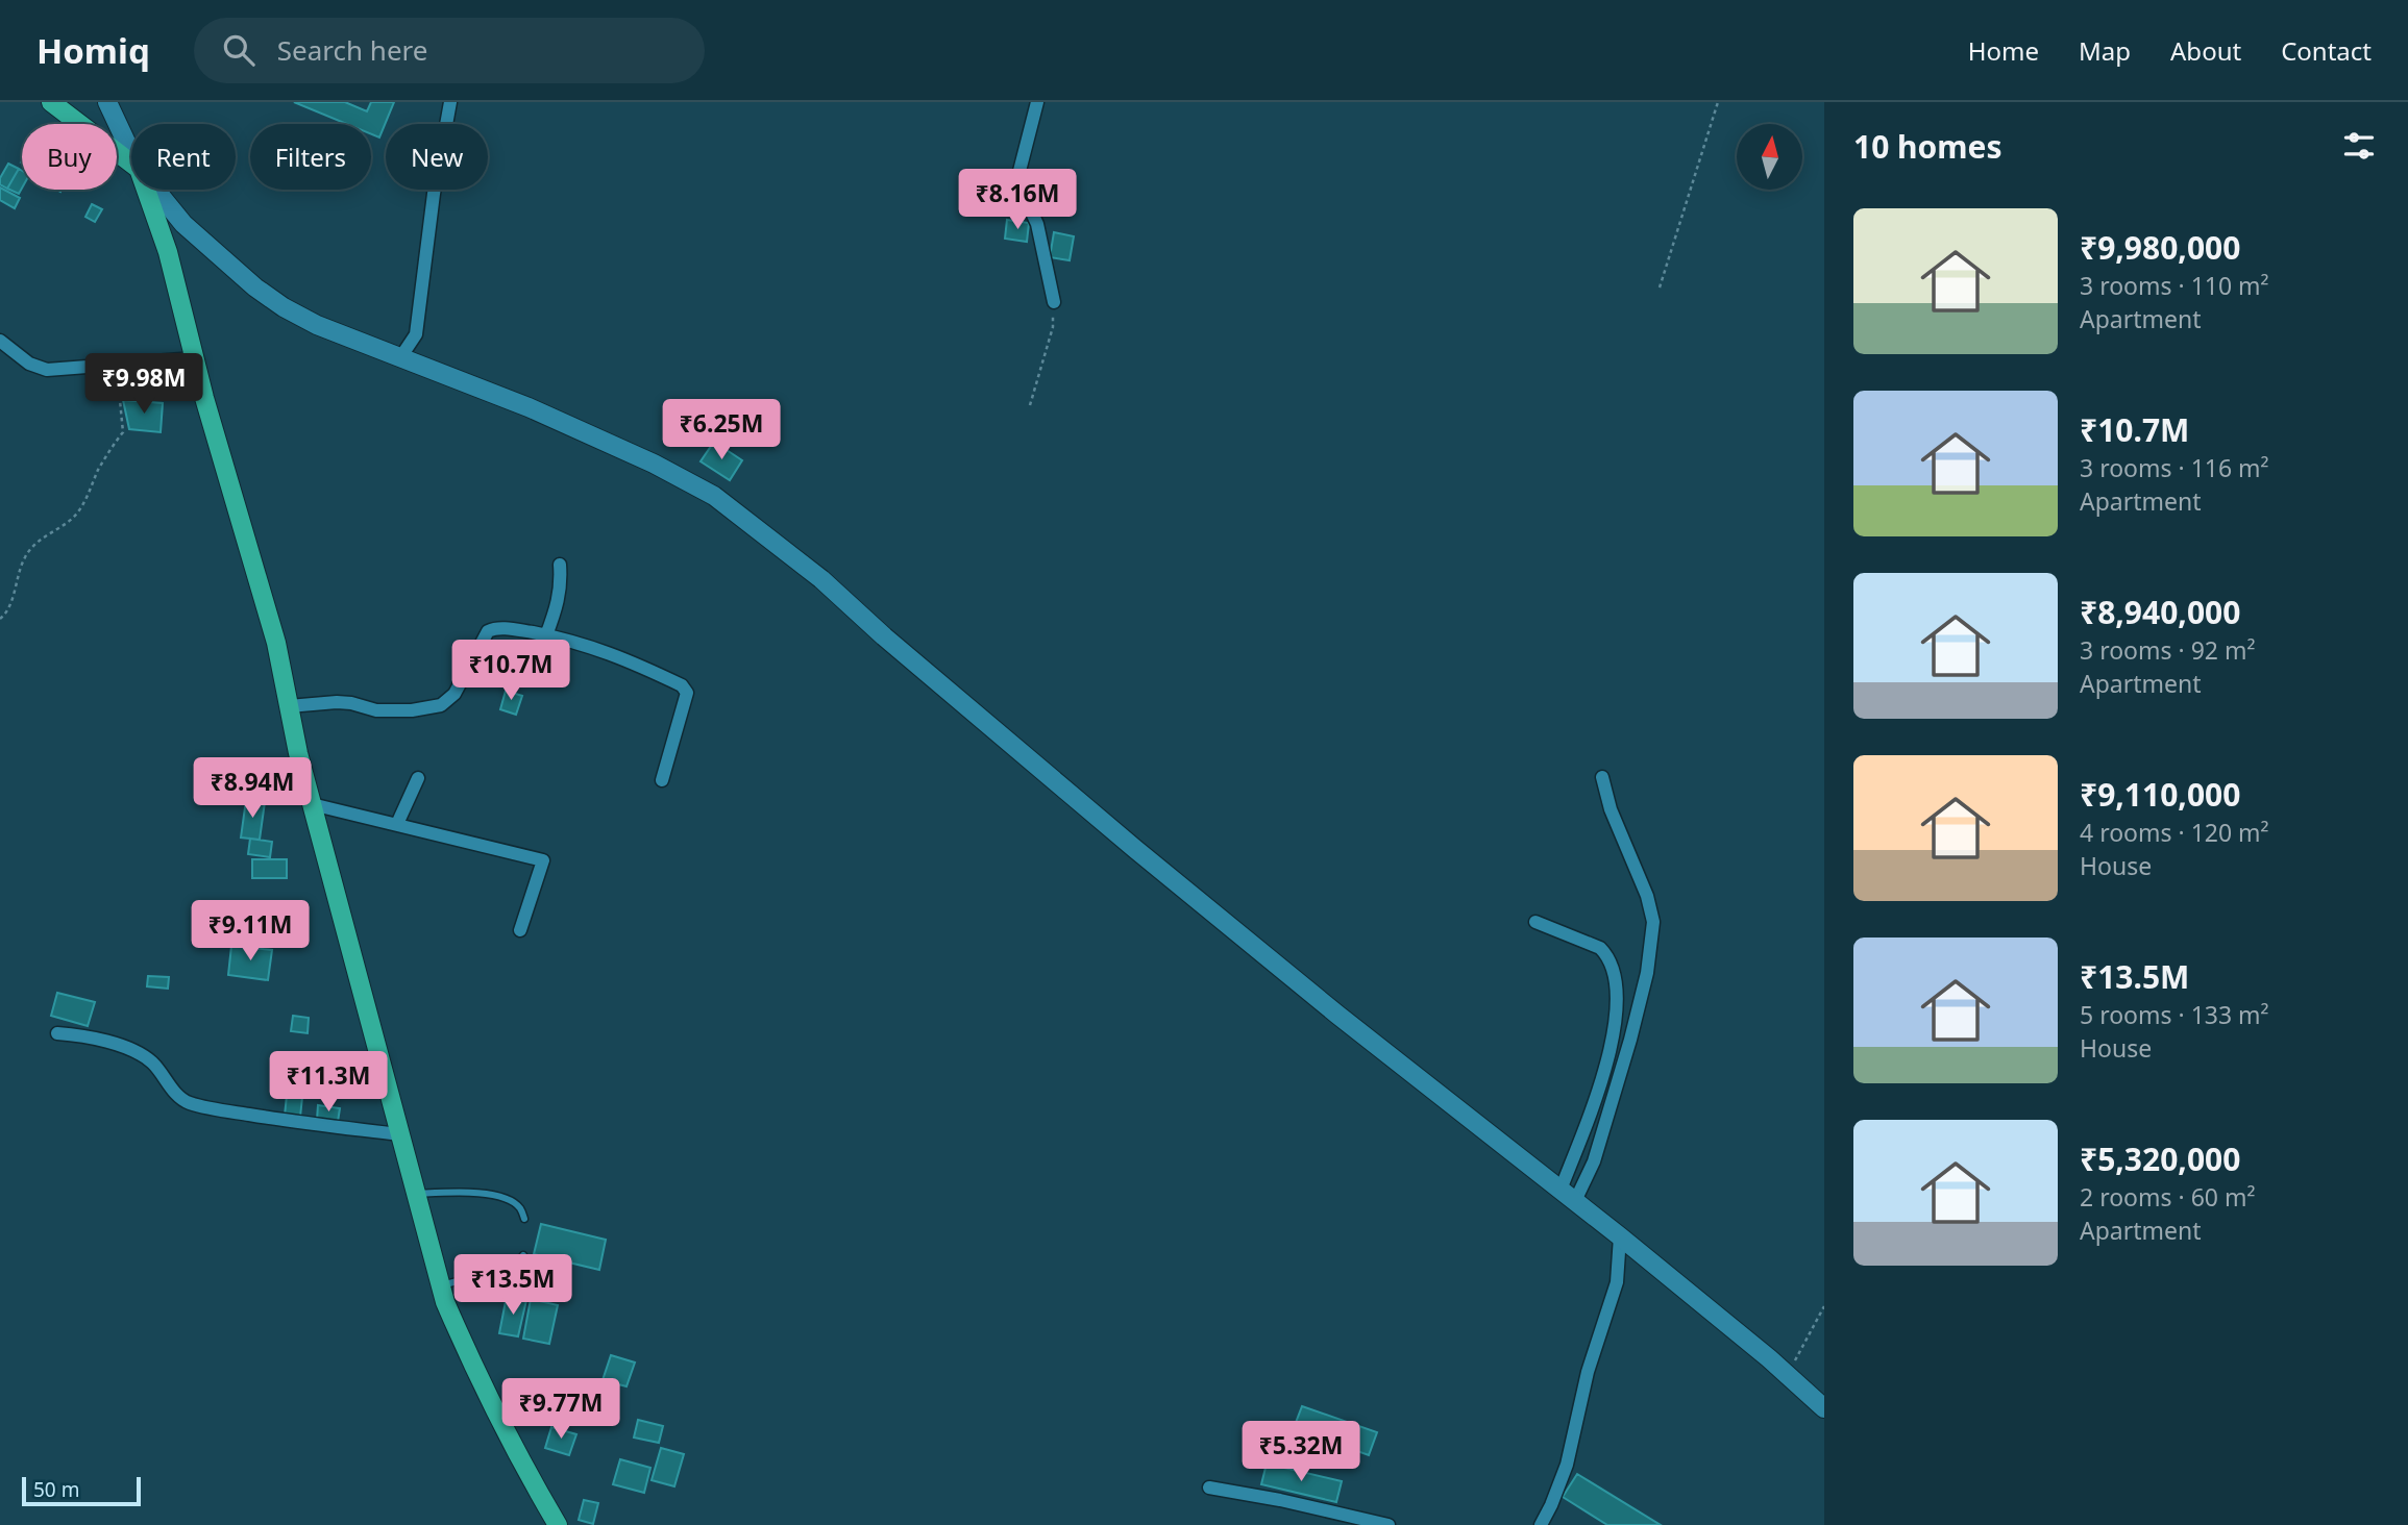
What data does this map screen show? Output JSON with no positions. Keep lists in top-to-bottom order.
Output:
{
  "scale_bar": "50 m",
  "north": "top",
  "page": {
    "header": "Homiq",
    "search": "Search here",
    "nav": [
      "Home",
      "Map",
      "About",
      "Contact"
    ],
    "heading": "10 homes",
    "chip": [
      "Buy",
      "Rent",
      "Filters",
      "New"
    ],
    "price": [
      "₹8.16M",
      "₹9.98M",
      "₹6.25M",
      "₹10.7M",
      "₹8.94M",
      "₹9.11M",
      "₹11.3M",
      "₹13.5M",
      "₹9.77M",
      "₹5.32M"
    ],
    "list": [
      {
        "name": "₹9,980,000",
        "note": "3 rooms · 110 m² · Apartment"
      },
      {
        "name": "₹10.7M",
        "note": "3 rooms · 116 m² · Apartment"
      },
      {
        "name": "₹8,940,000",
        "note": "3 rooms · 92 m² · Apartment"
      },
      {
        "name": "₹9,110,000",
        "note": "4 rooms · 120 m² · House"
      },
      {
        "name": "₹13.5M",
        "note": "5 rooms · 133 m² · House"
      },
      {
        "name": "₹5,320,000",
        "note": "2 rooms · 60 m² · Apartment"
      }
    ],
    "scale": "50 m"
  }
}
